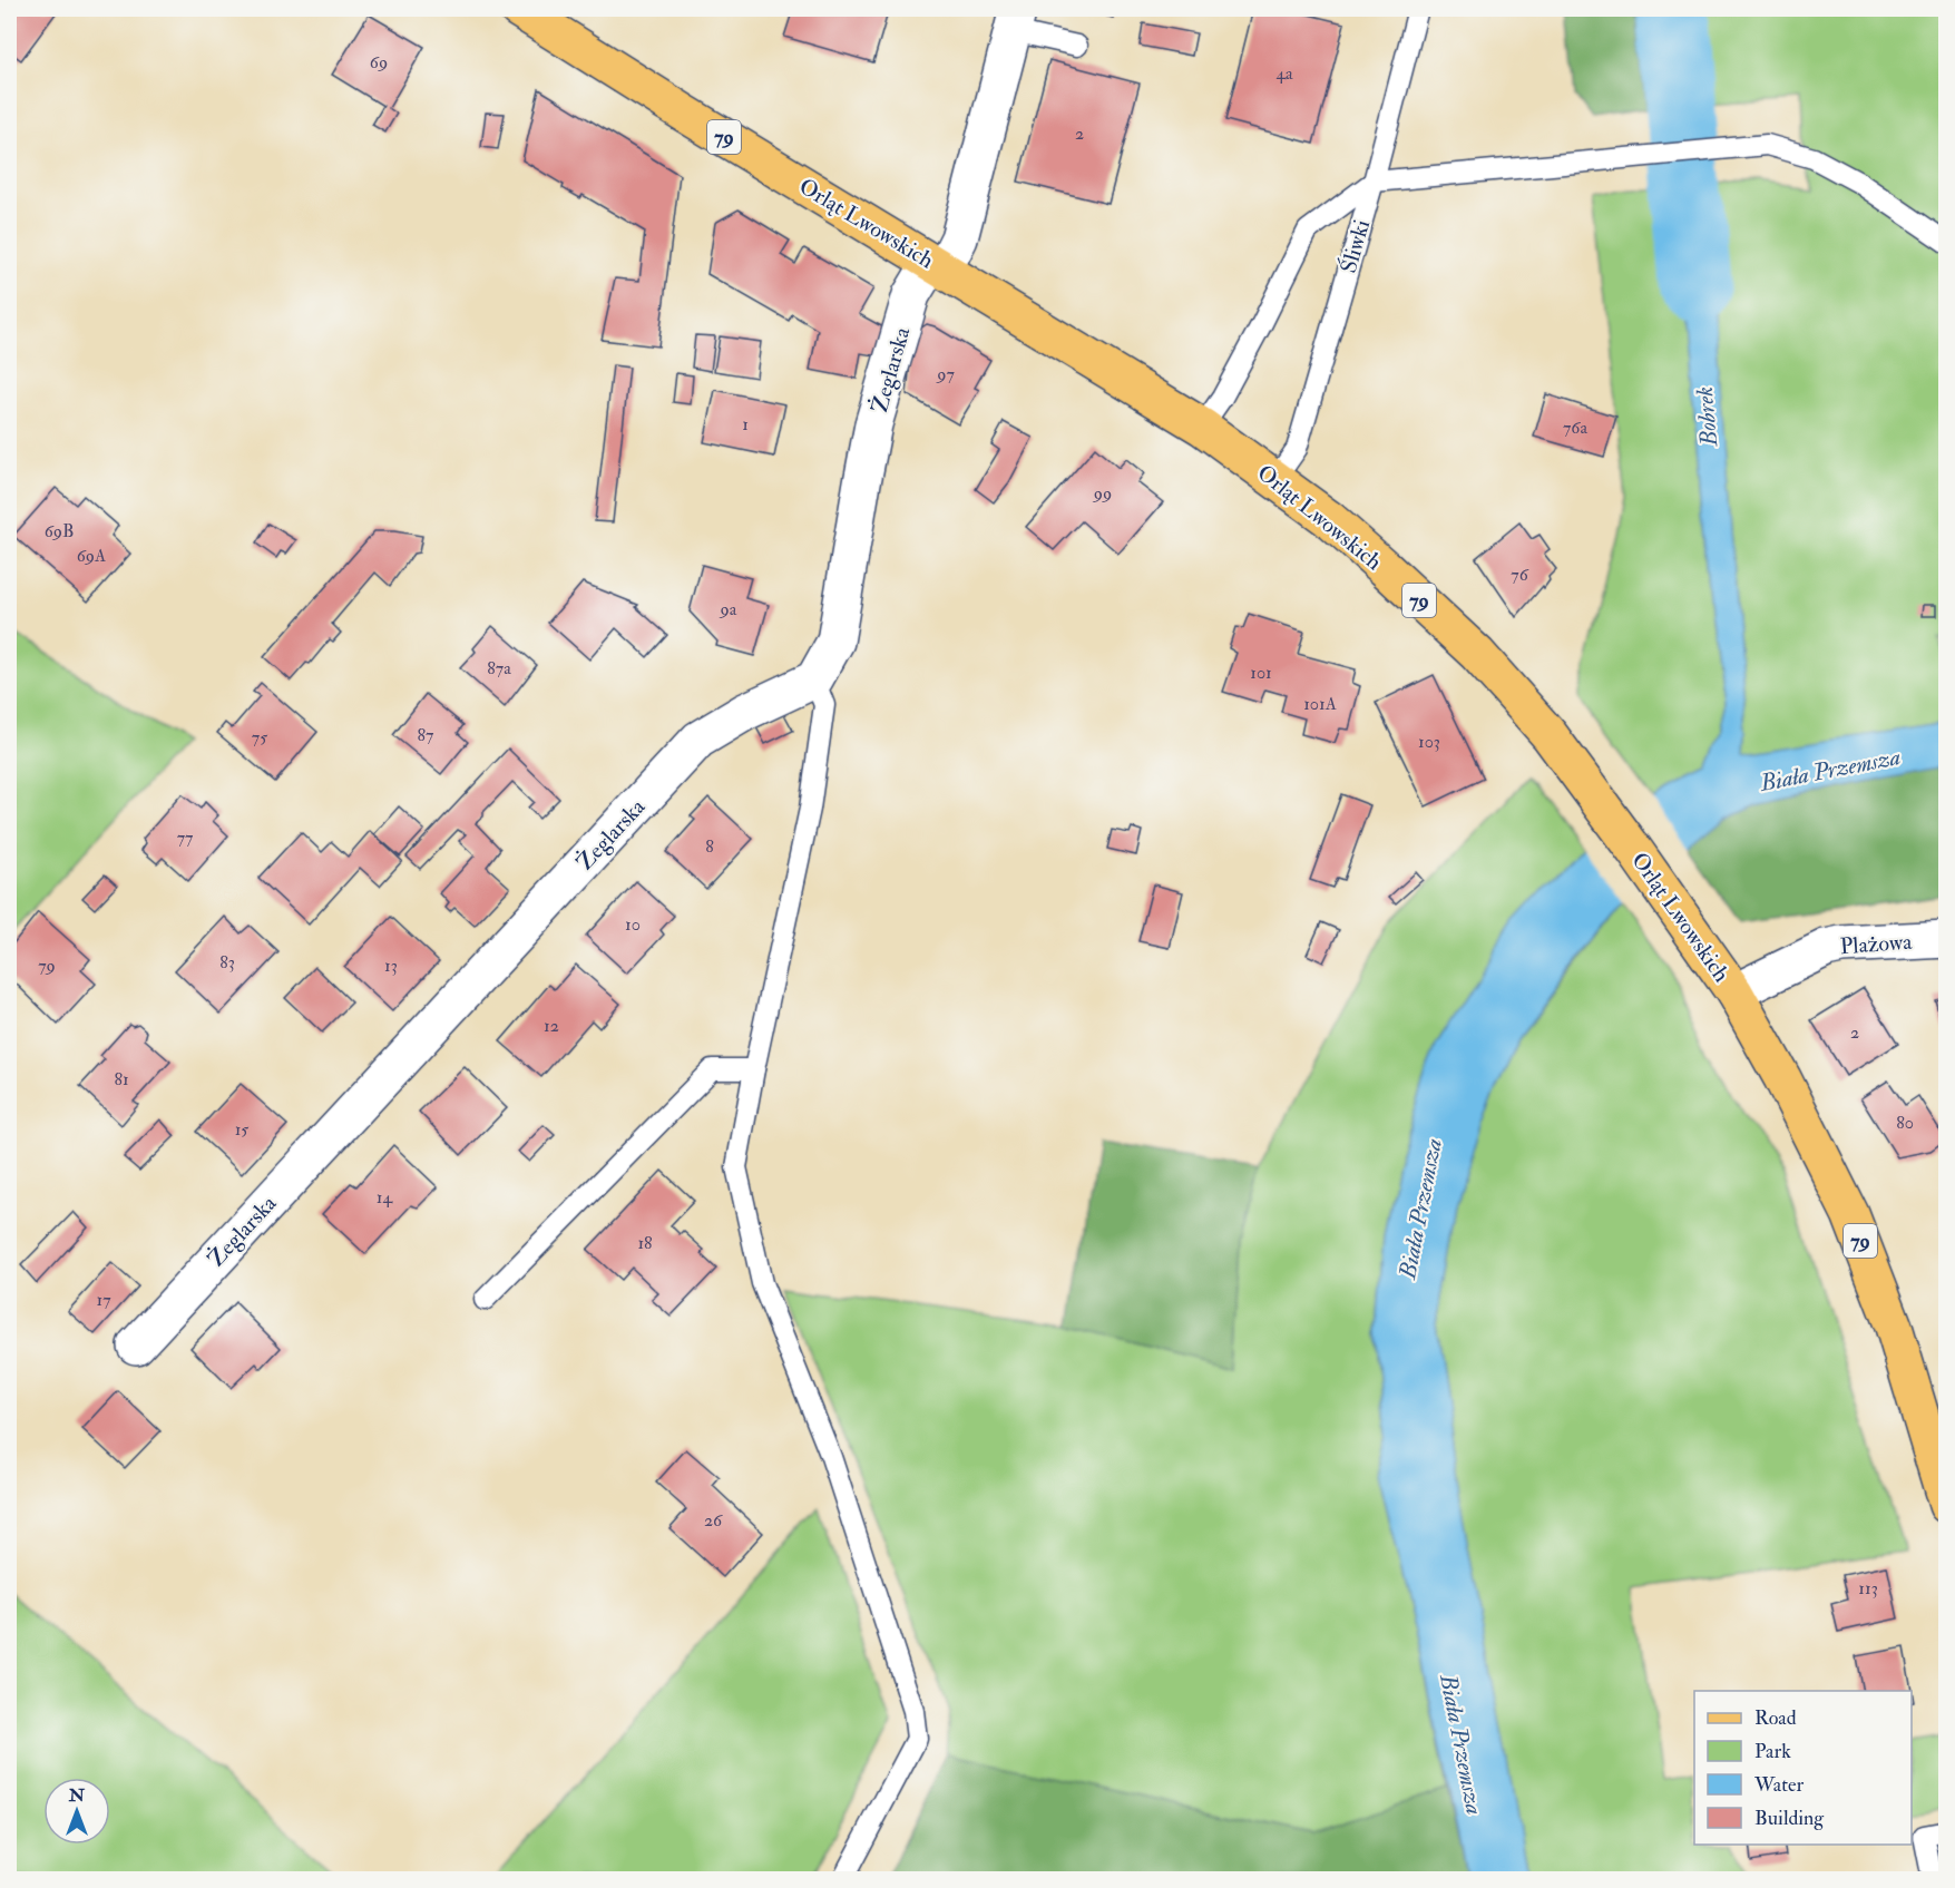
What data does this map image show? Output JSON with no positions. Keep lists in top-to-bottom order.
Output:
{
  "streets": {
    "main road": ["79", "Orląt Lwowskich"],
    "street": ["Żeglarska", "Plażowa"],
    "lane": ["Śliwki"]
  },
  "crossings": [
    ["Orląt Lwowskich", "Śliwki"],
    ["Orląt Lwowskich", "Żeglarska"],
    ["Orląt Lwowskich", "Plażowa"]
  ],
  "water": ["Bobrek", "Biała Przemsza"],
  "house_numbers": [
    "69",
    "4a",
    "2",
    "97",
    "1",
    "76a",
    "99",
    "69B",
    "69A",
    "76",
    "9a",
    "87a",
    "101",
    "101A",
    "87",
    "75",
    "103",
    "77",
    "8",
    "10",
    "83",
    "79",
    "13",
    "12",
    "2",
    "81",
    "80",
    "15",
    "14",
    "18",
    "17",
    "26",
    "113"
  ],
  "legend": [
    "Road",
    "Park",
    "Water",
    "Building"
  ],
  "north": "top"
}
